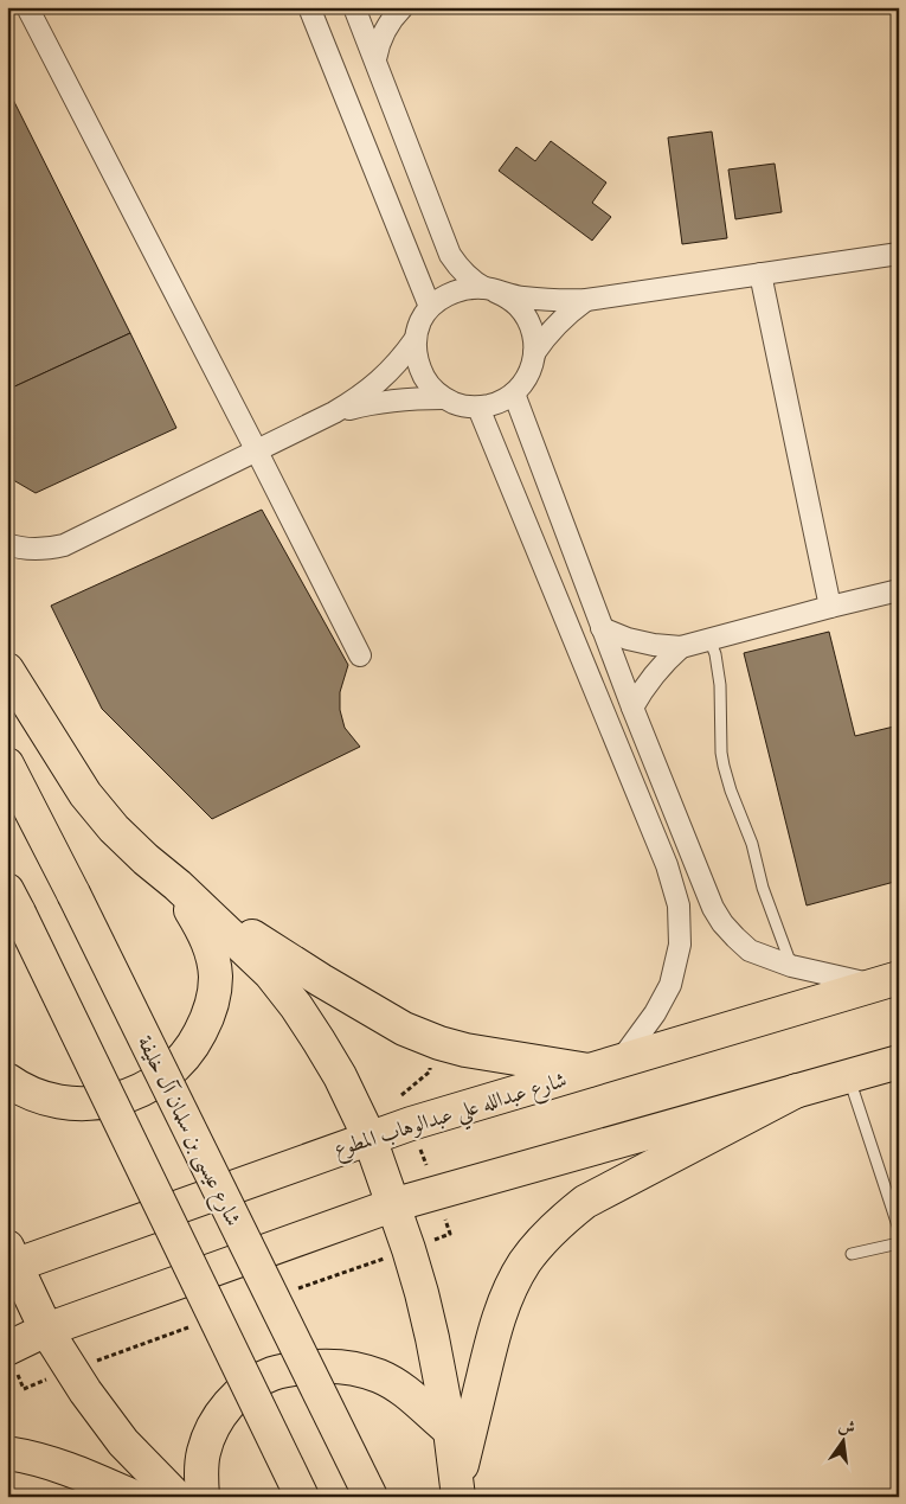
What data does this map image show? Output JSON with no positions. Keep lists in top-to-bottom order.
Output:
{
  "streets": {
    "main road": ["شارع عبدالله علي عبدالوهاب المطوع", "شارع عيسى بن سلمان آل خليفة"]
  },
  "north": "top"
}
